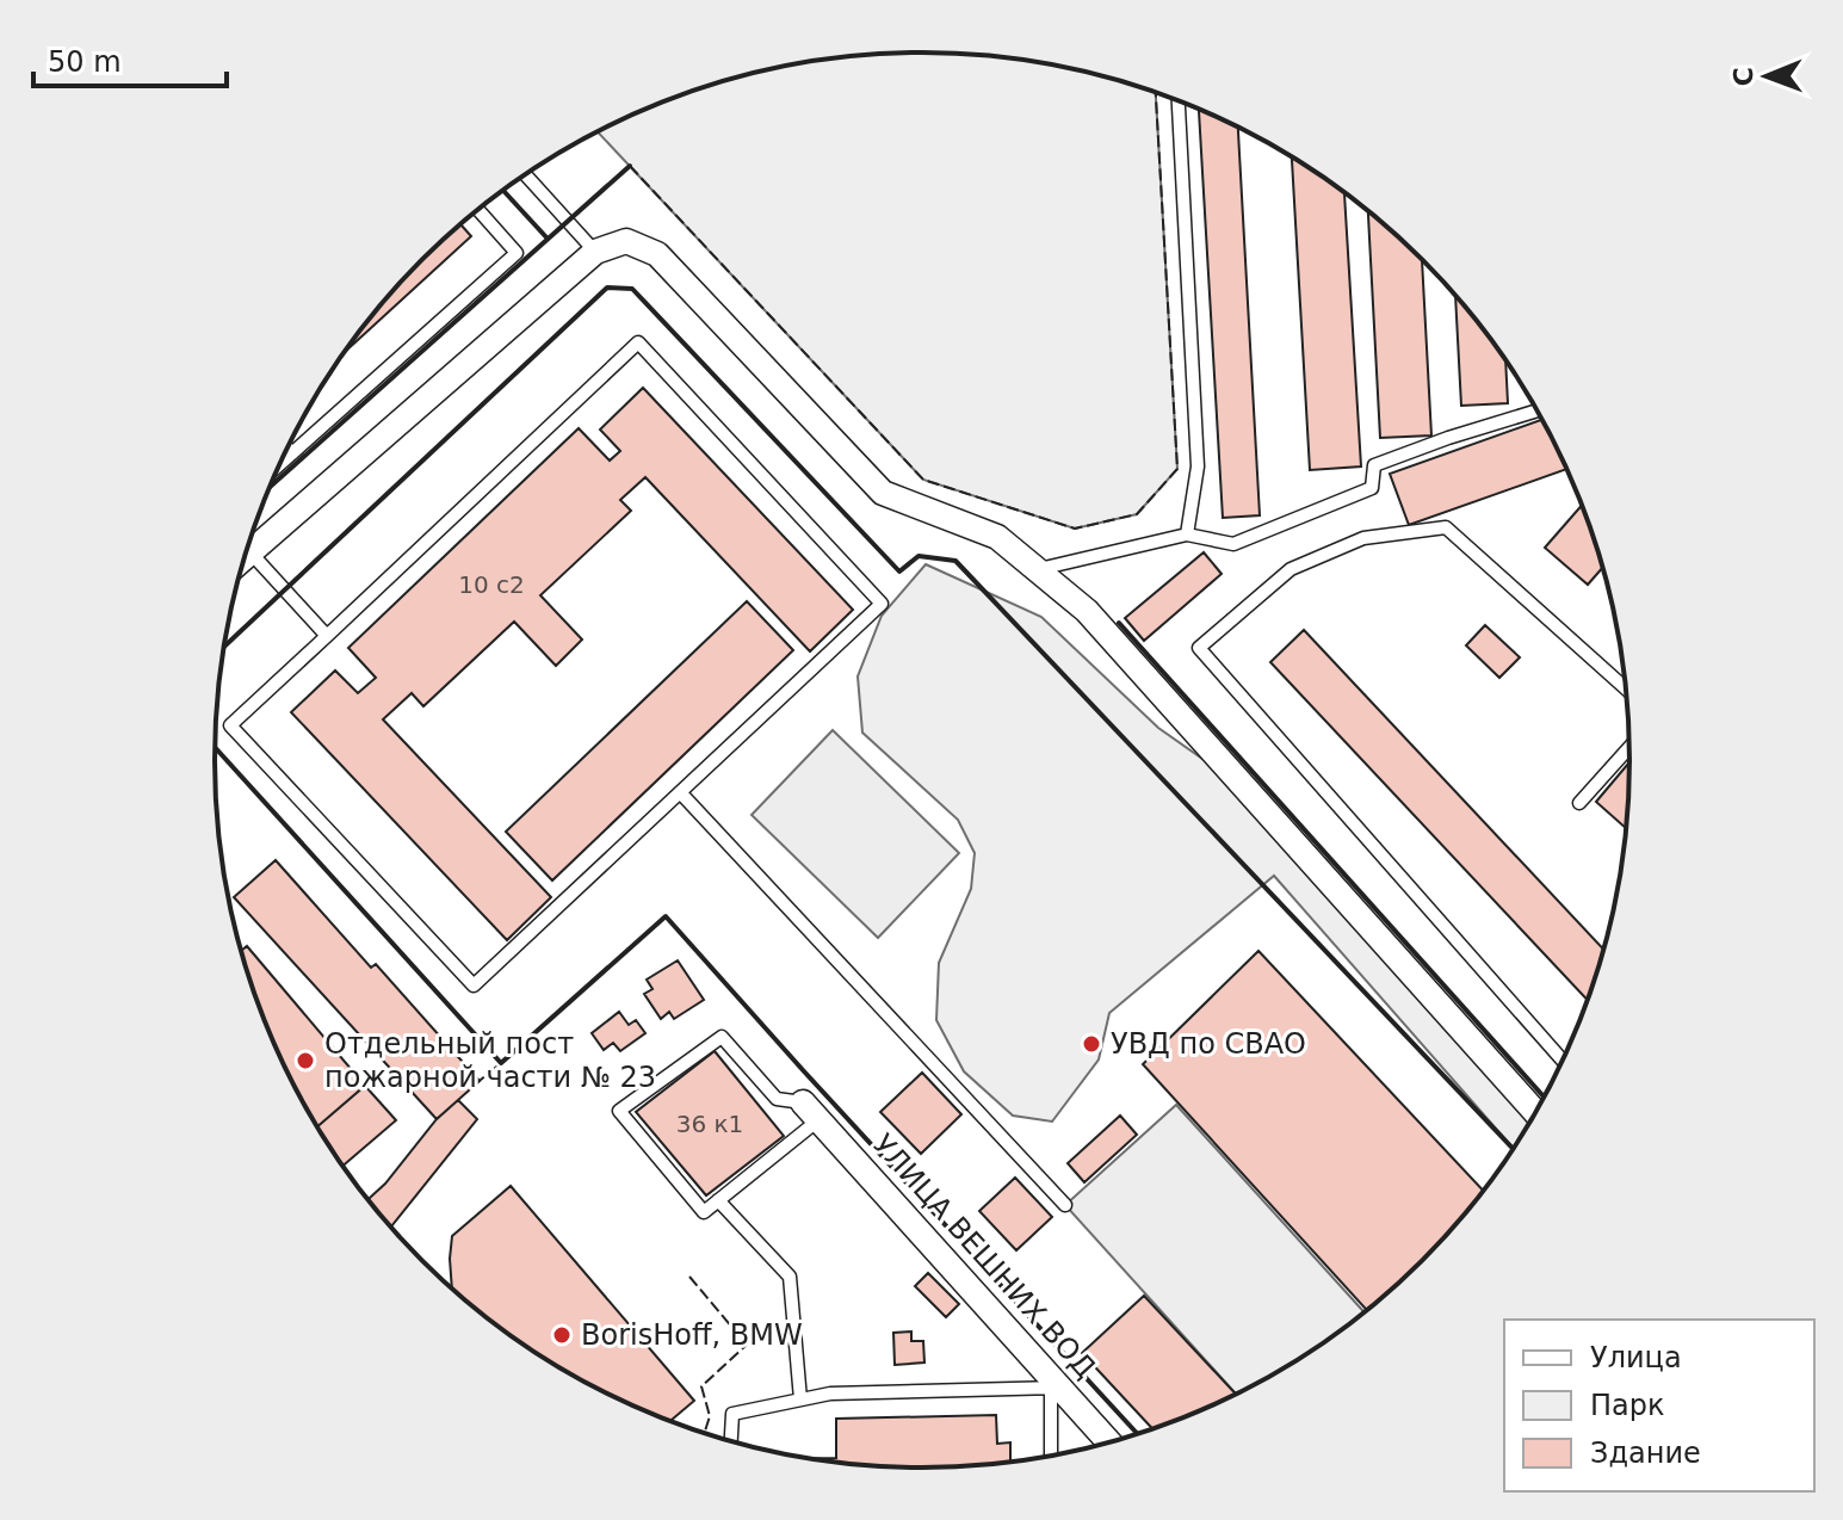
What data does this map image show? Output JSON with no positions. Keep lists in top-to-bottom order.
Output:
{
  "streets": {
    "street": ["УЛИЦА ВЕШНИХ ВОД"]
  },
  "places": ["УВД по СВАО", "Отдельный пост пожарной части № 23", "BorisHoff, BMW"],
  "house_numbers": ["10 с2", "36 к1"],
  "legend": ["Улица", "Парк", "Здание"],
  "scale_bar": "50 m",
  "north": "left"
}
